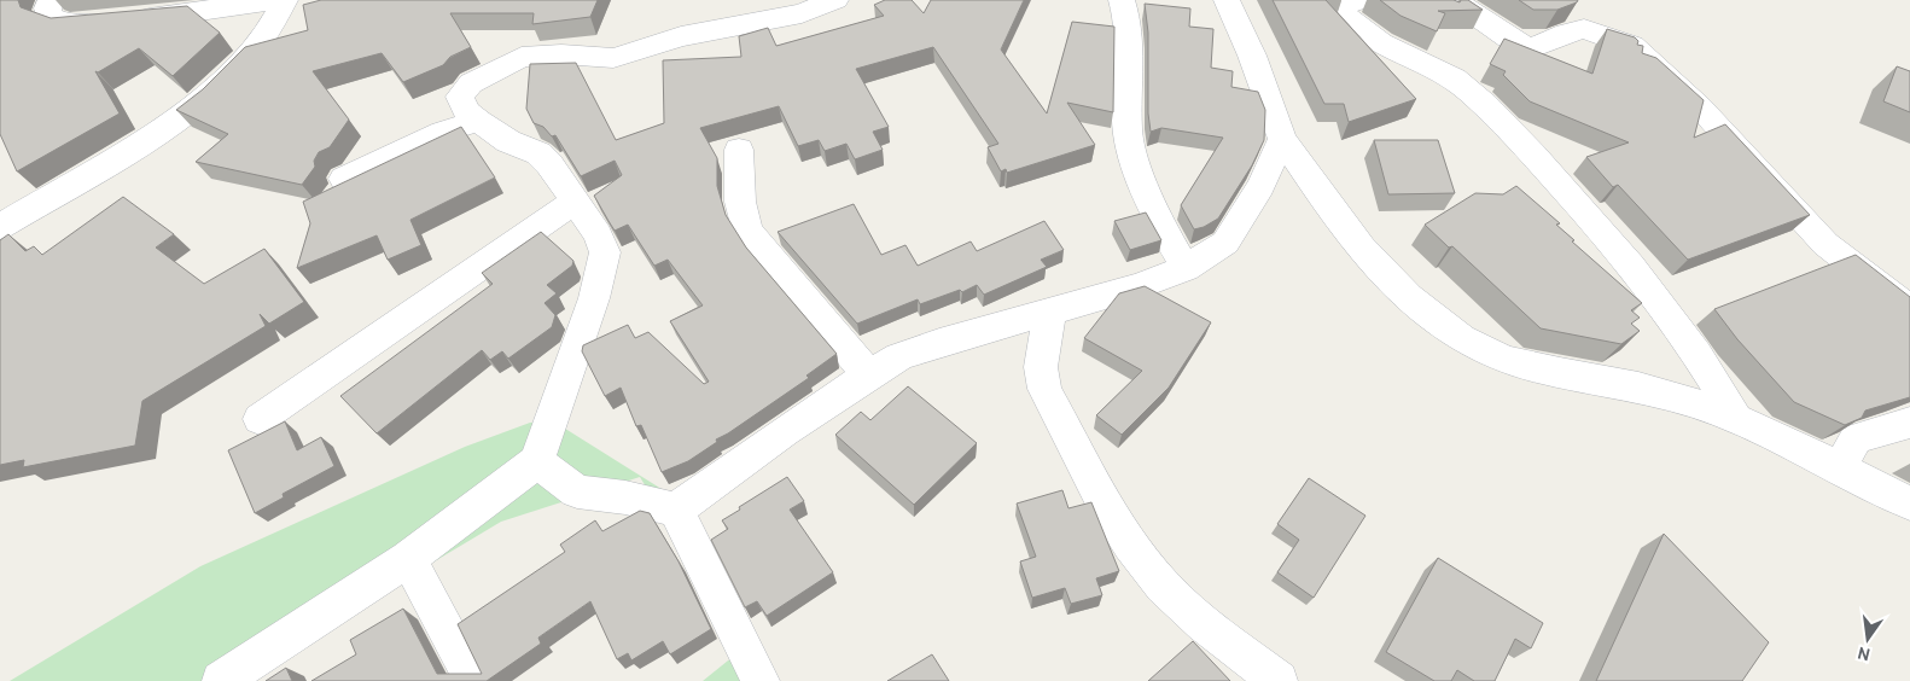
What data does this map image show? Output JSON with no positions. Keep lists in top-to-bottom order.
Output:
{
  "north": "bottom"
}
